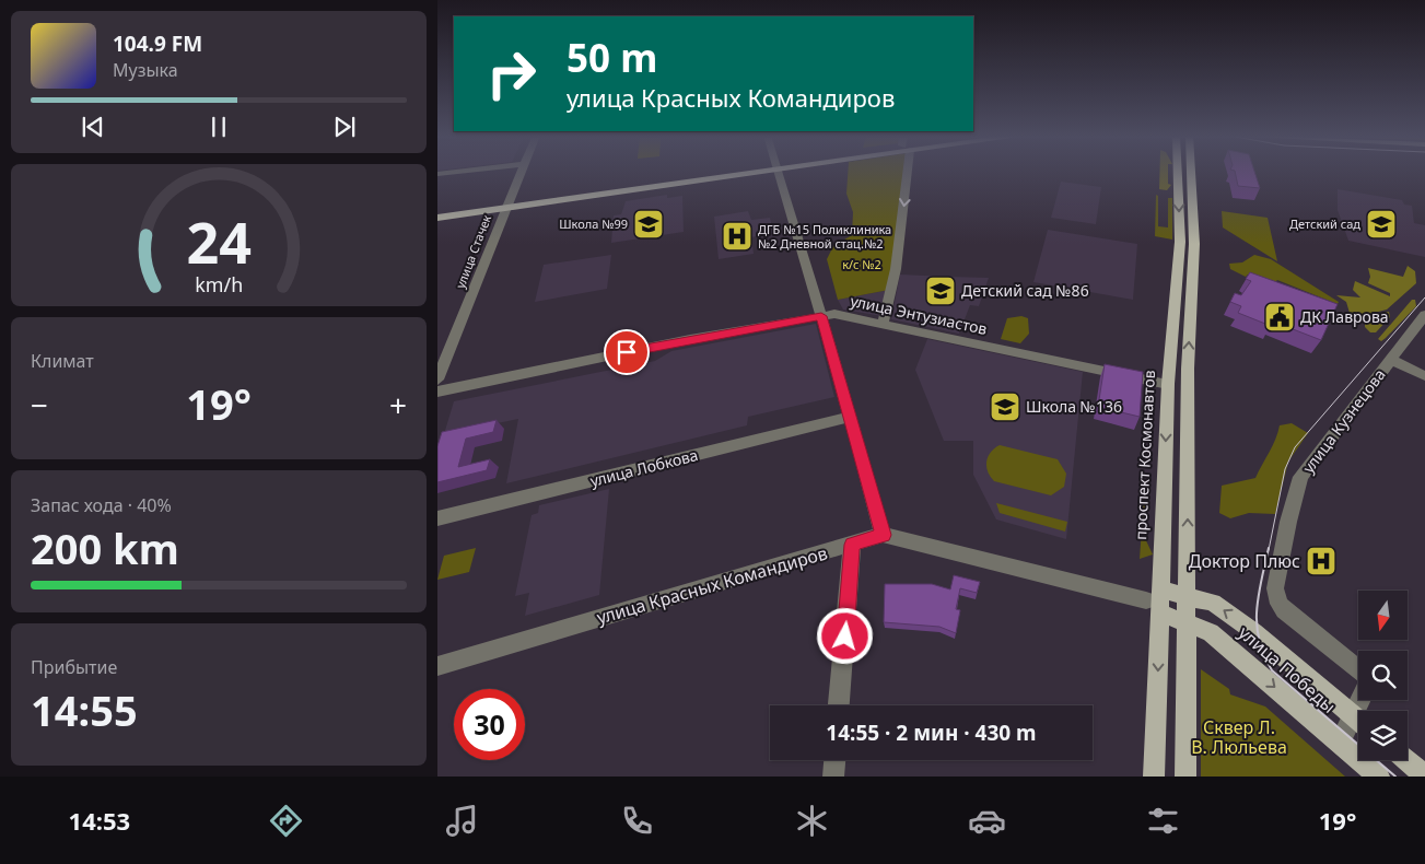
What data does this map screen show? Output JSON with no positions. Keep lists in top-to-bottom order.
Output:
{
  "streets": {
    "main road": ["проспект Космонавтов", "улица Победы"],
    "street": [
      "улица Стачек",
      "улица Энтузиастов",
      "улица Кузнецова",
      "улица Лобкова",
      "улица Красных Командиров"
    ]
  },
  "crossings": [
    ["улица Энтузиастов", "проспект Космонавтов"],
    ["проспект Космонавтов", "улица Победы"]
  ],
  "parks": ["к/с №2", "Сквер Л. В. Люльева"],
  "places": {
    "school or university": [
      "Школа №99",
      "Детский сад",
      "Детский сад №86",
      "Школа №136"
    ],
    "hospital": ["ДГБ №15 Поликлиника №2 Дневной стац.№2", "Доктор Плюс"],
    "public building": ["ДК Лаврова"]
  },
  "north": "bottom",
  "page": {
    "turn": ["50 m", "улица Красных Командиров"],
    "song": ["104.9 FM", "Музыка"],
    "tile": [
      "Климат",
      ["Запас хода · 40%", "200 km"],
      ["Прибытие", "14:55"]
    ],
    "heat": ["−", "19°", "+"],
    "limit": "30",
    "trip": "14:55 · 2 мин · 430 m",
    "tabs": ["14:53", "19°"],
    "gauge": ["24", "km/h"]
  }
}
